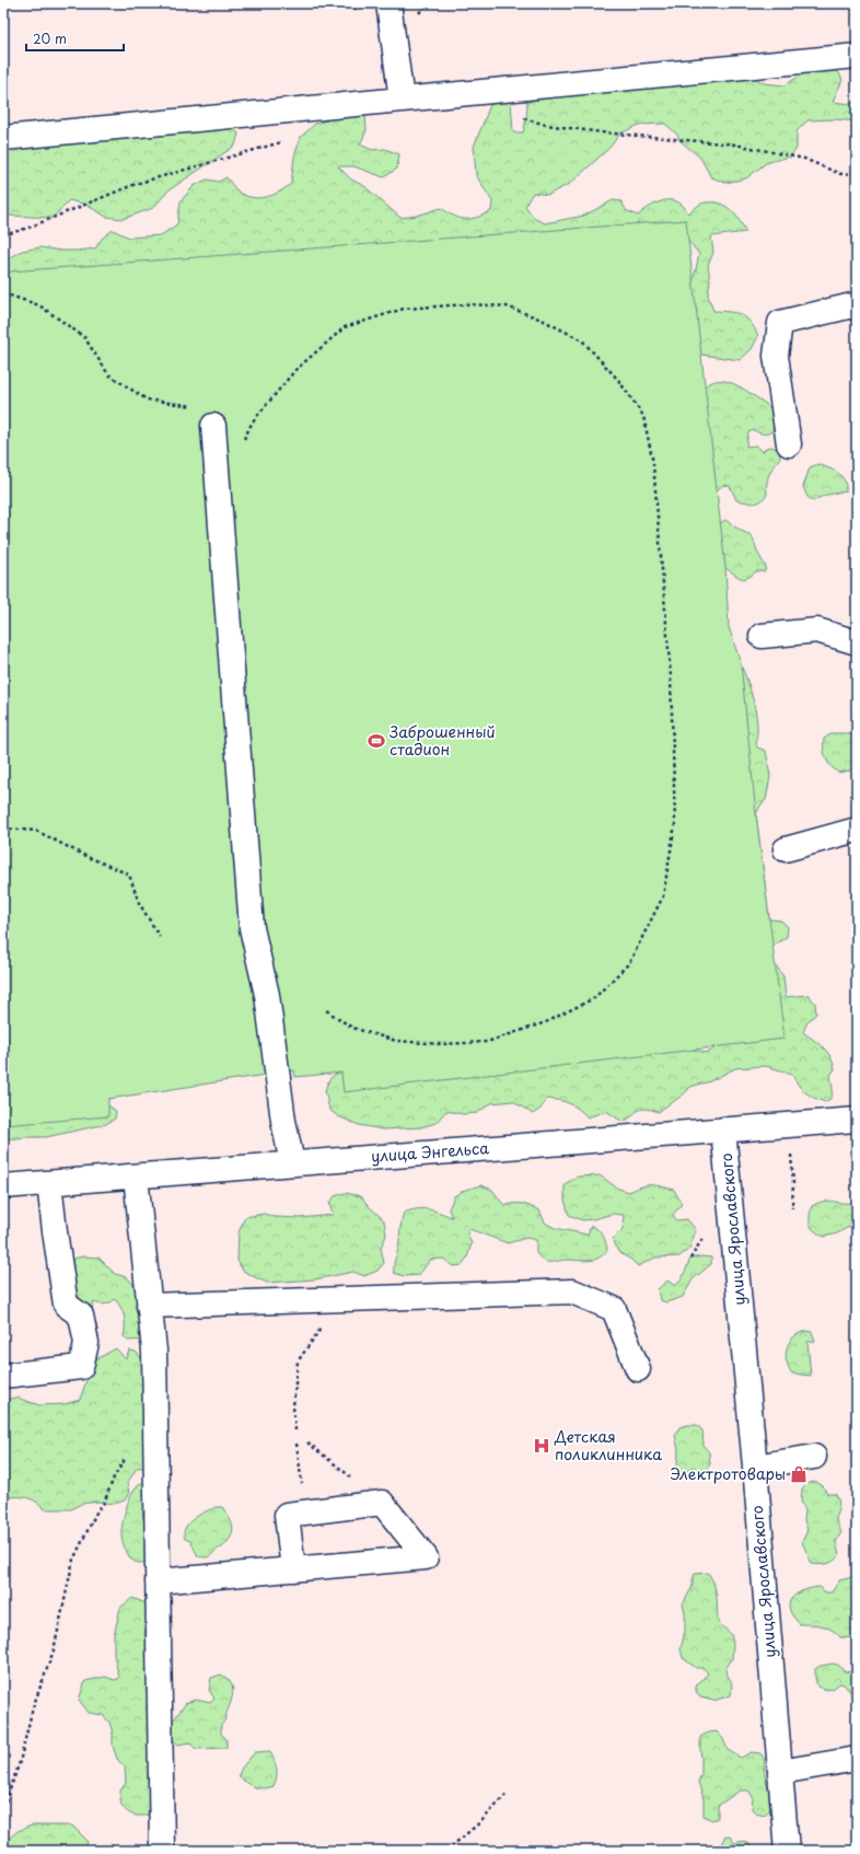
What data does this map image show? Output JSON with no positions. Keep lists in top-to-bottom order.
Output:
{
  "streets": {
    "street": ["улица Энгельса", "улица Ярославского"]
  },
  "crossings": [
    ["улица Энгельса", "улица Ярославского"]
  ],
  "places": {
    "sports": ["Заброшенный стадион"],
    "hospital": ["Детская поликлинника"],
    "shop": ["Электротовары"]
  },
  "scale_bar": "20 m"
}
